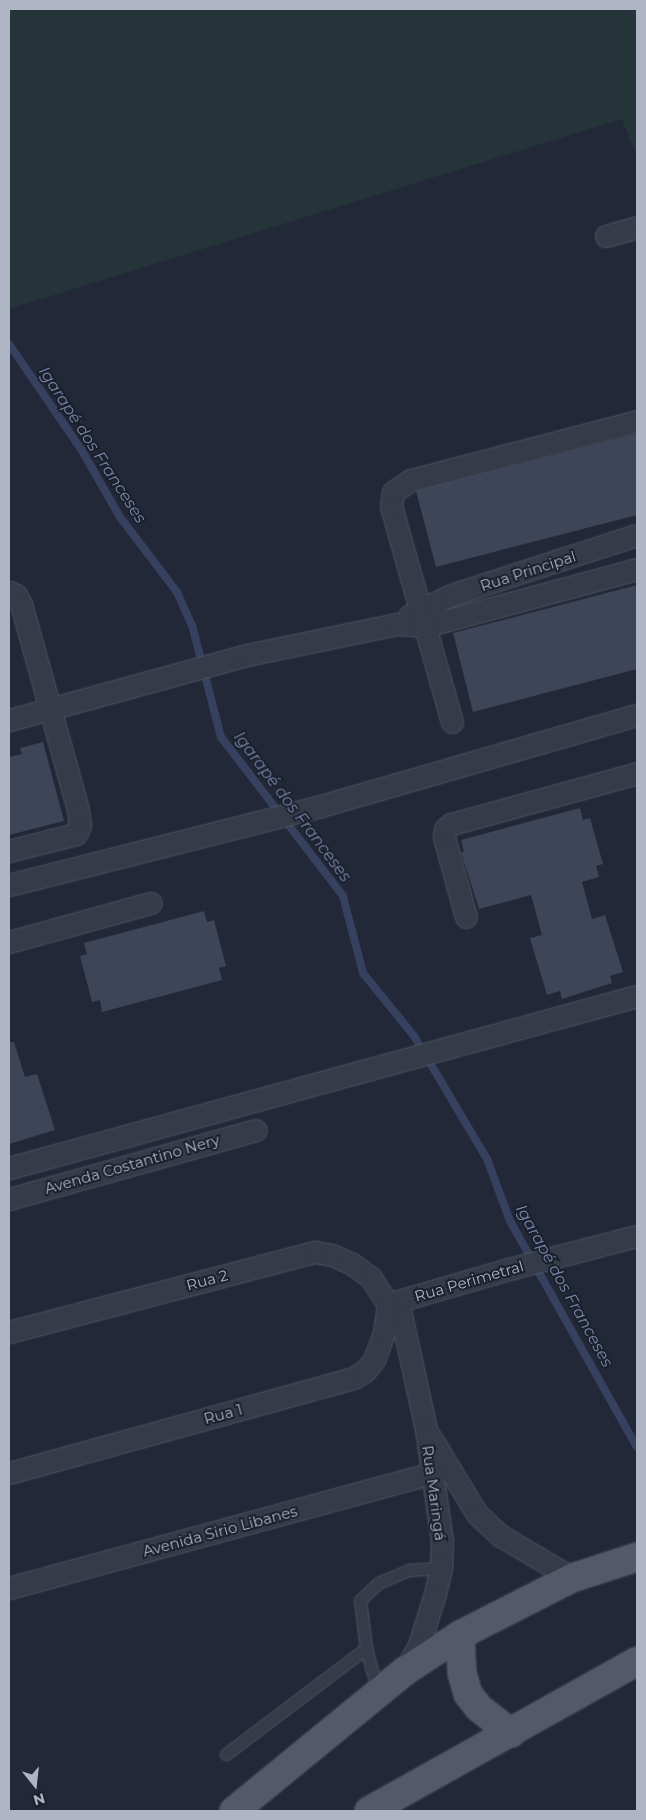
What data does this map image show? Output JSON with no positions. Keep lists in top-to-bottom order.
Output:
{
  "streets": {
    "street": [
      "Rua Principal",
      "Avenda Costantino Nery",
      "Rua 2",
      "Rua Perimetral",
      "Rua 1",
      "Rua Maringá",
      "Avenida Sirio Libanes"
    ]
  },
  "crossings": [
    ["Rua 2", "Rua Perimetral"],
    ["Rua 2", "Rua 1"],
    ["Rua 2", "Rua Maringá"],
    ["Rua Perimetral", "Rua 1"],
    ["Rua Perimetral", "Rua Maringá"],
    ["Rua 1", "Rua Maringá"],
    ["Rua Maringá", "Avenida Sirio Libanes"]
  ],
  "water": ["Igarapé dos Franceses"],
  "north": "bottom"
}
